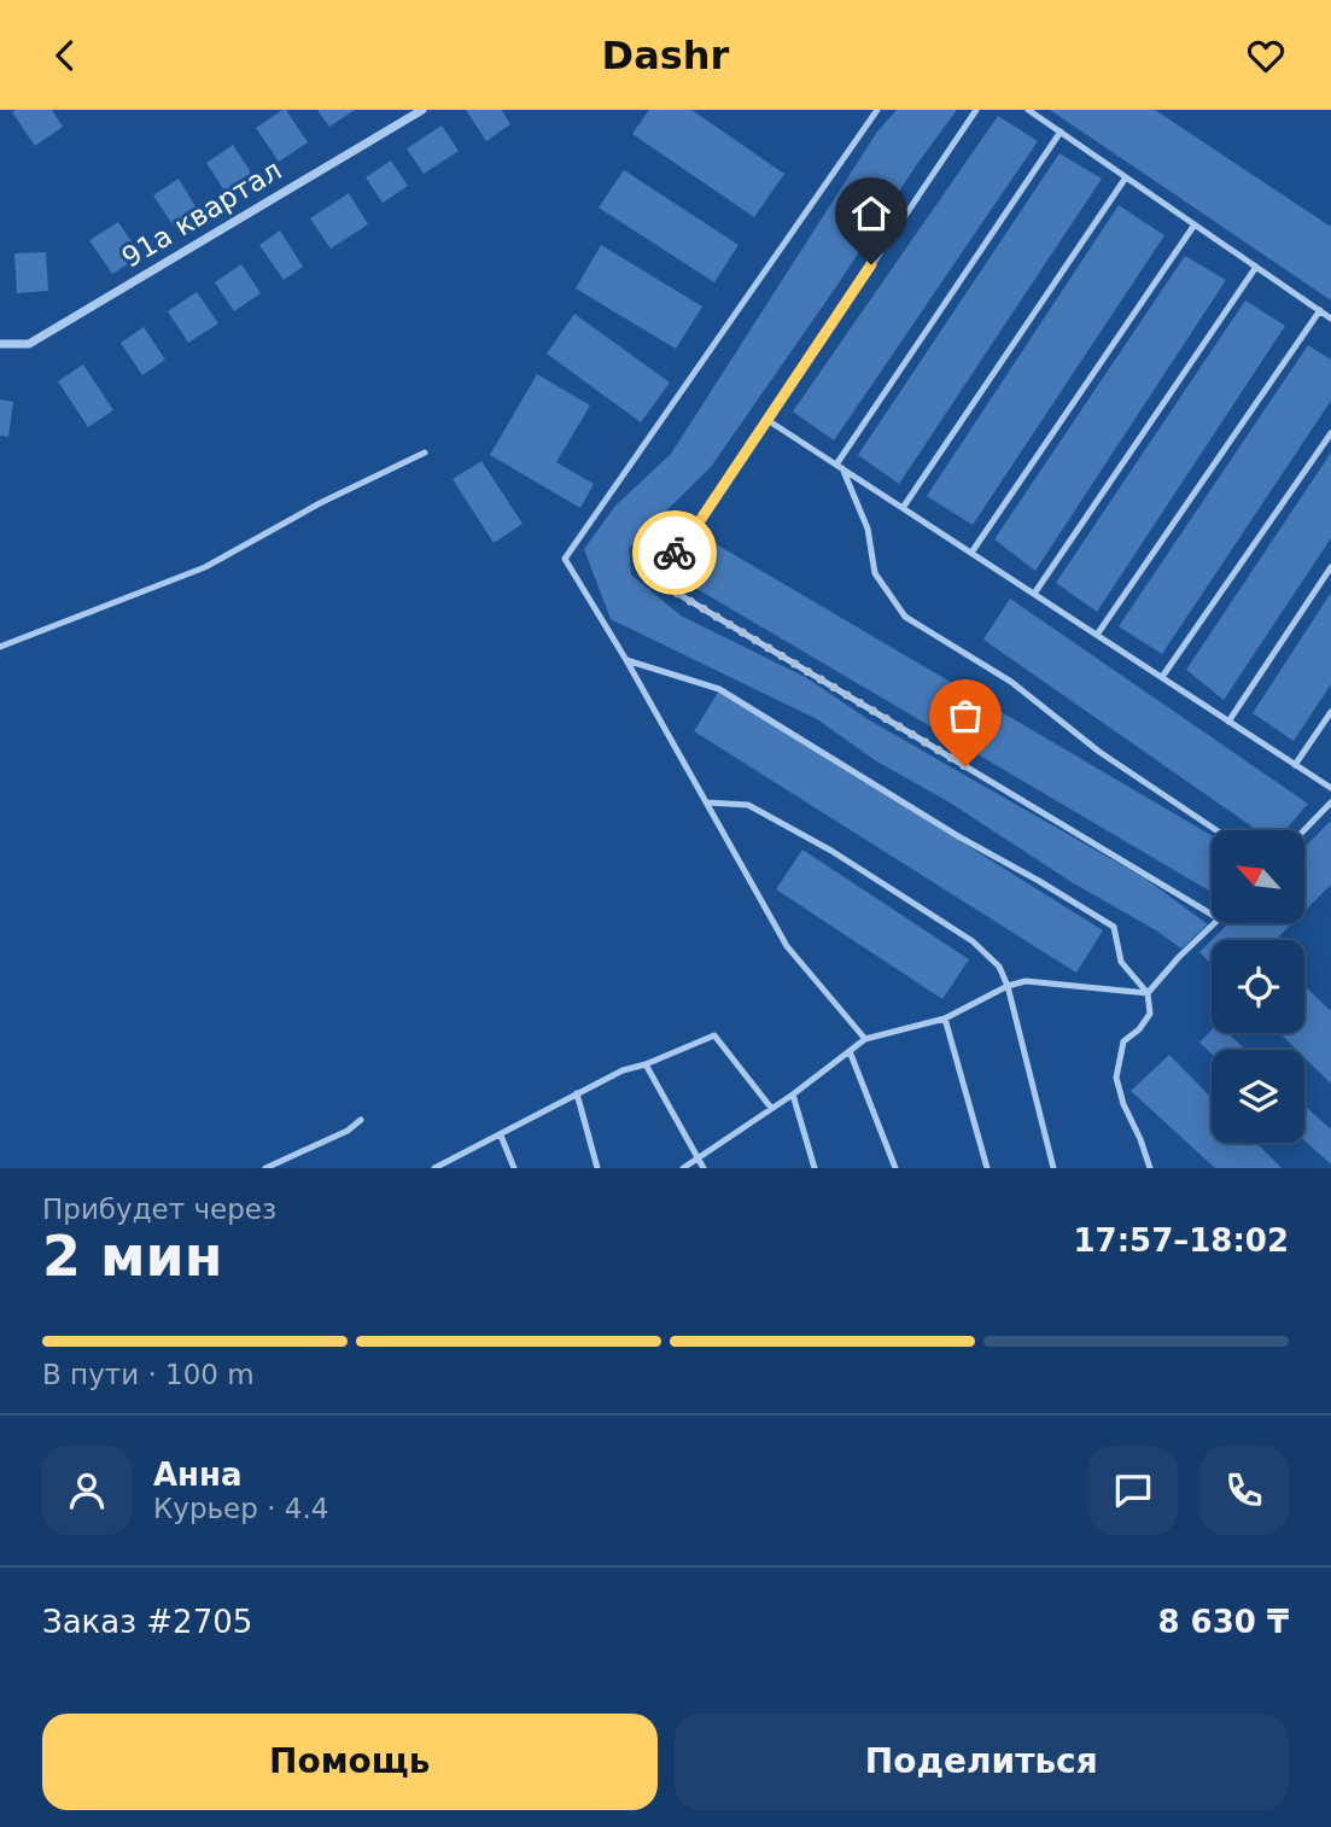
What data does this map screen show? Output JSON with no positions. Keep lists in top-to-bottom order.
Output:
{
  "streets": {
    "street": ["91а квартал"]
  },
  "north": "top left",
  "page": {
    "header": "Dashr",
    "heading": ["2 мин", "Прибудет через", "17:57–18:02"],
    "panel": [
      "Анна",
      "Курьер · 4.4",
      "Заказ #2705",
      "8 630 ₸"
    ],
    "bar": "В пути · 100 m",
    "buttons": ["Помощь", "Поделиться"]
  }
}
